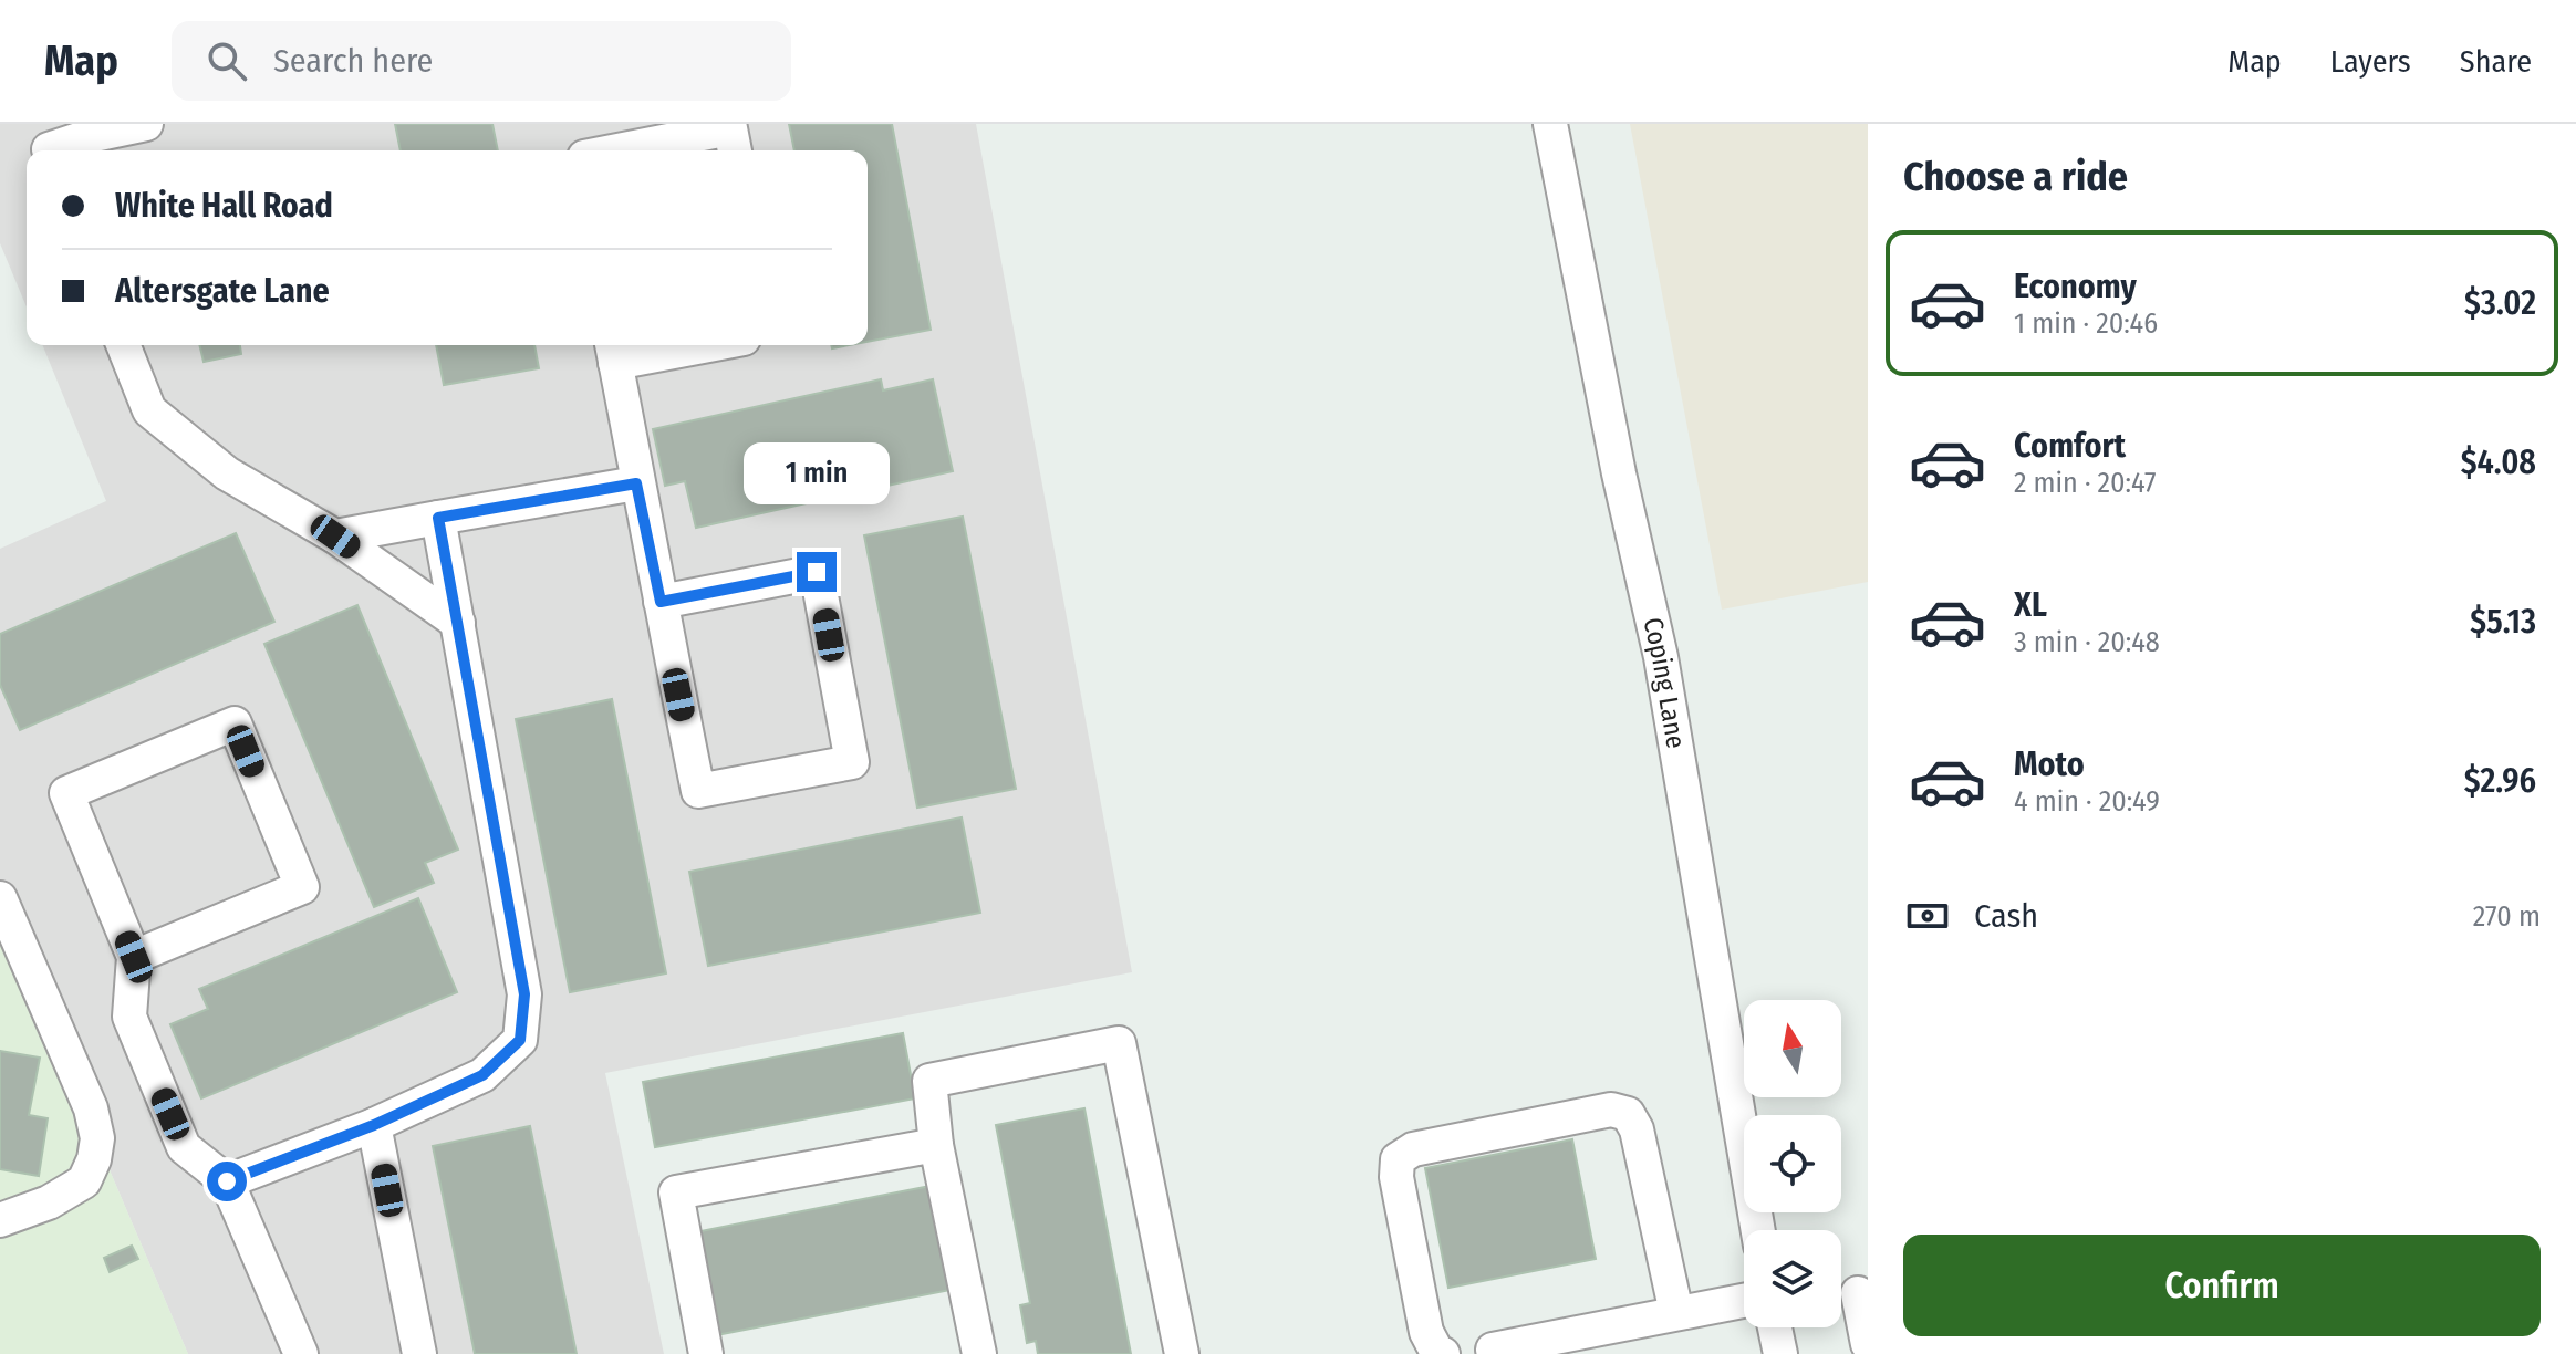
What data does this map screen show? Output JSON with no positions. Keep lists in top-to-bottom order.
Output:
{
  "streets": {
    "street": ["Coping Lane"]
  },
  "north": "top",
  "page": {
    "header": "Map",
    "search": "Search here",
    "nav": ["Map", "Layers", "Share"],
    "heading": "Choose a ride",
    "banner": ["White Hall Road", "Altersgate Lane"],
    "list": [
      {
        "name": "Economy",
        "note": "1 min · 20:46",
        "value": "$3.02"
      },
      {
        "name": "Comfort",
        "note": "2 min · 20:47",
        "value": "$4.08"
      },
      {
        "name": "XL",
        "note": "3 min · 20:48",
        "value": "$5.13"
      },
      {
        "name": "Moto",
        "note": "4 min · 20:49",
        "value": "$2.96"
      }
    ],
    "bubble": "1 min",
    "pay": ["Cash", "270 m"],
    "buttons": "Confirm"
  }
}
